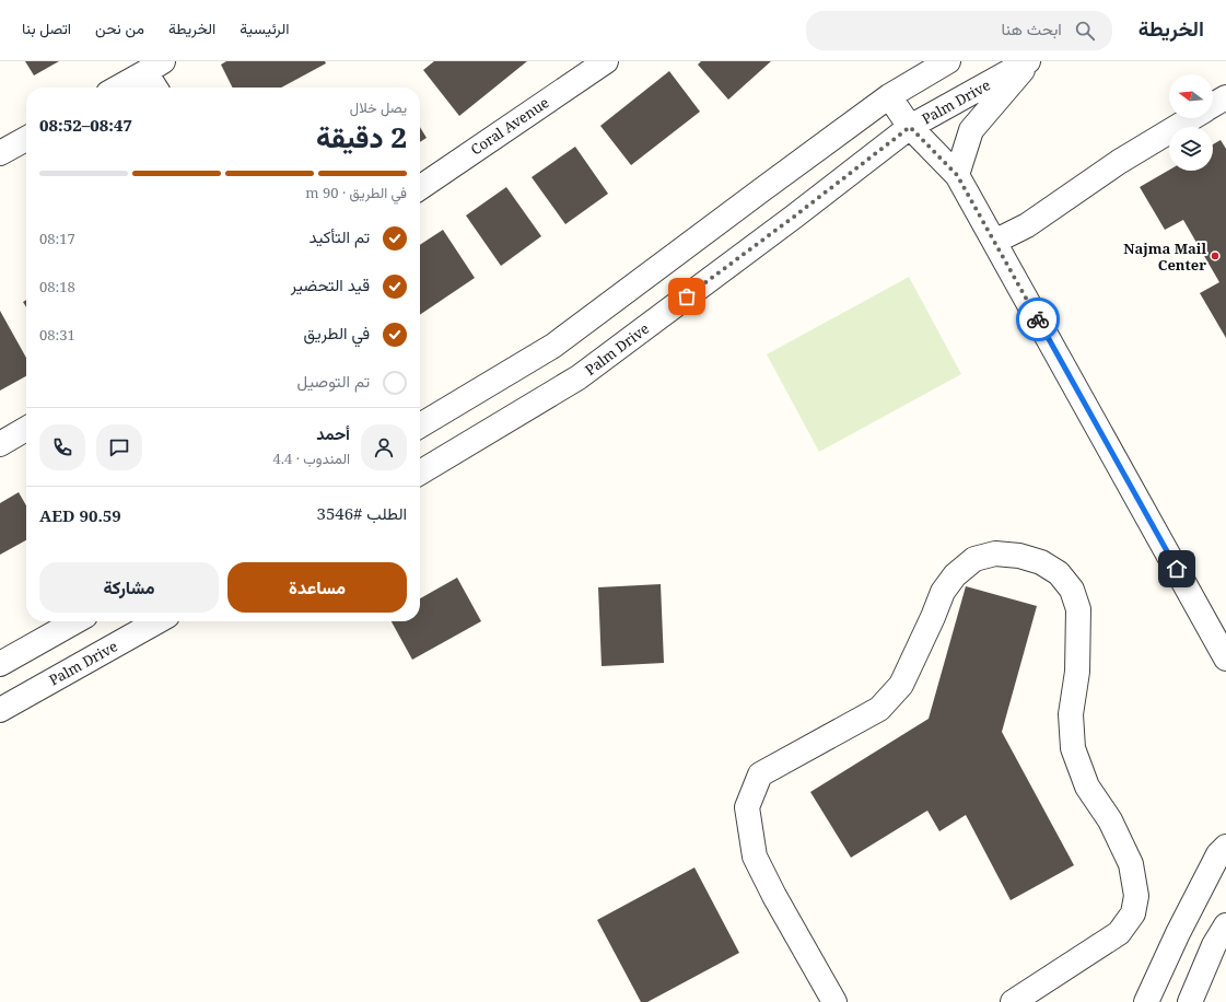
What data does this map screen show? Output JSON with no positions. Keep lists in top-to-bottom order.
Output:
{
  "streets": {
    "street": ["Palm Drive", "Coral Avenue"]
  },
  "places": ["Najma Mail Center"],
  "north": "left",
  "page": {
    "header": "الخريطة",
    "search": "ابحث هنا",
    "nav": [
      "الرئيسية",
      "الخريطة",
      "من نحن",
      "اتصل بنا"
    ],
    "heading": ["2 دقيقة", "يصل خلال", "08:47–08:52"],
    "panel": [
      "أحمد",
      "المندوب · 4.4",
      "الطلب #3546",
      "AED 90.59"
    ],
    "bar": "في الطريق · 90 m",
    "list": [
      ["تم التأكيد", "08:17"],
      ["قيد التحضير", "08:18"],
      ["في الطريق", "08:31"],
      "تم التوصيل"
    ],
    "buttons": ["مساعدة", "مشاركة"]
  }
}
